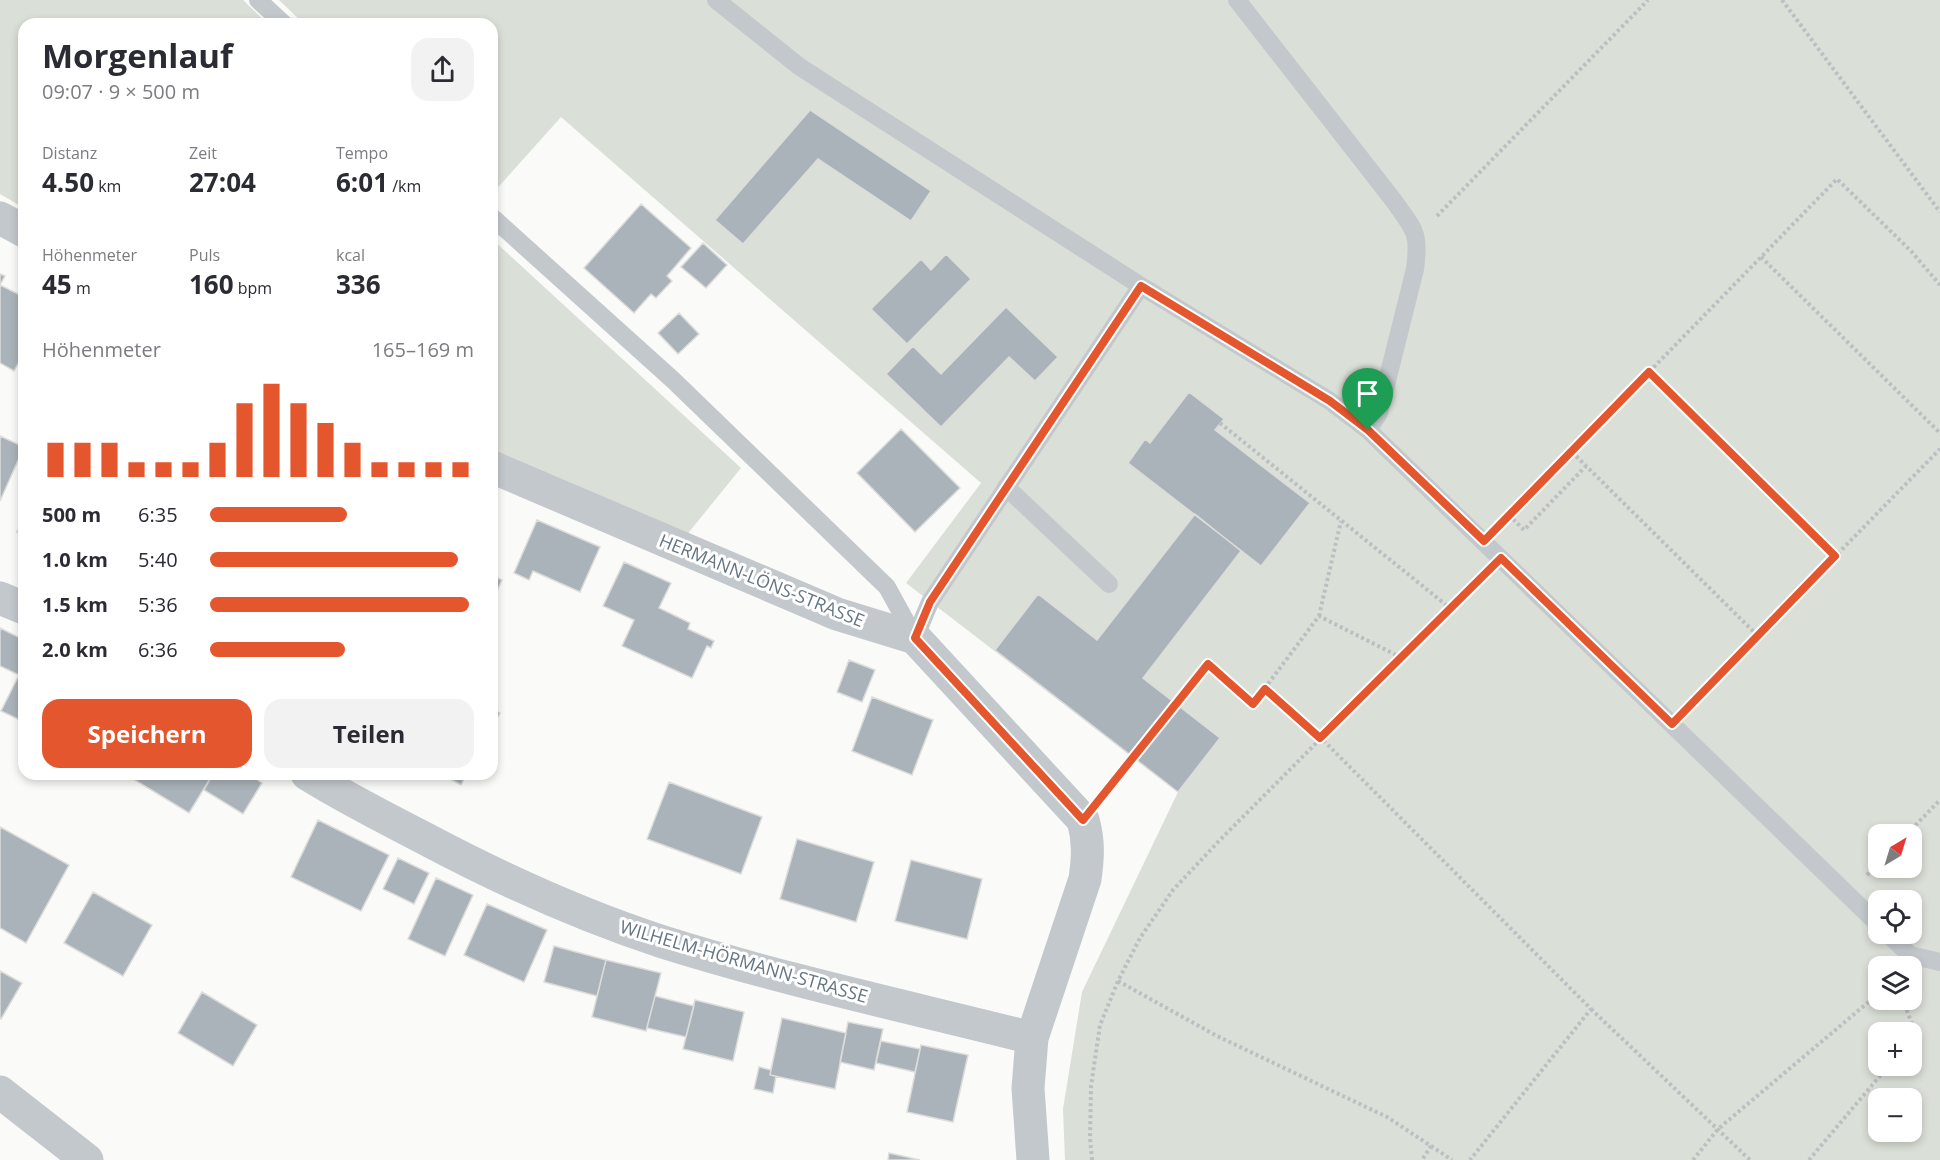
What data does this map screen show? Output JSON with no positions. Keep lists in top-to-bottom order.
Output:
{
  "streets": {
    "street": ["HERMANN-LÖNS-STRASSE", "WILHELM-HÖRMANN-STRASSE"]
  },
  "north": "top right",
  "page": {
    "heading": ["Morgenlauf", "09:07 · 9 × 500 m"],
    "stats": [
      ["Distanz", "4.50 km"],
      ["Zeit", "27:04"],
      ["Tempo", "6:01 /km"],
      ["Höhenmeter", "45 m"],
      ["Puls", "160 bpm"],
      ["kcal", "336"]
    ],
    "chart": ["Höhenmeter", "165–169 m"],
    "list": [
      {
        "name": "500 m",
        "note": "6:35"
      },
      {
        "name": "1.0 km",
        "note": "5:40"
      },
      {
        "name": "1.5 km",
        "note": "5:36"
      },
      {
        "name": "2.0 km",
        "note": "6:36"
      }
    ],
    "buttons": ["Speichern", "Teilen"],
    "map_buttons": ["+", "−"]
  }
}
